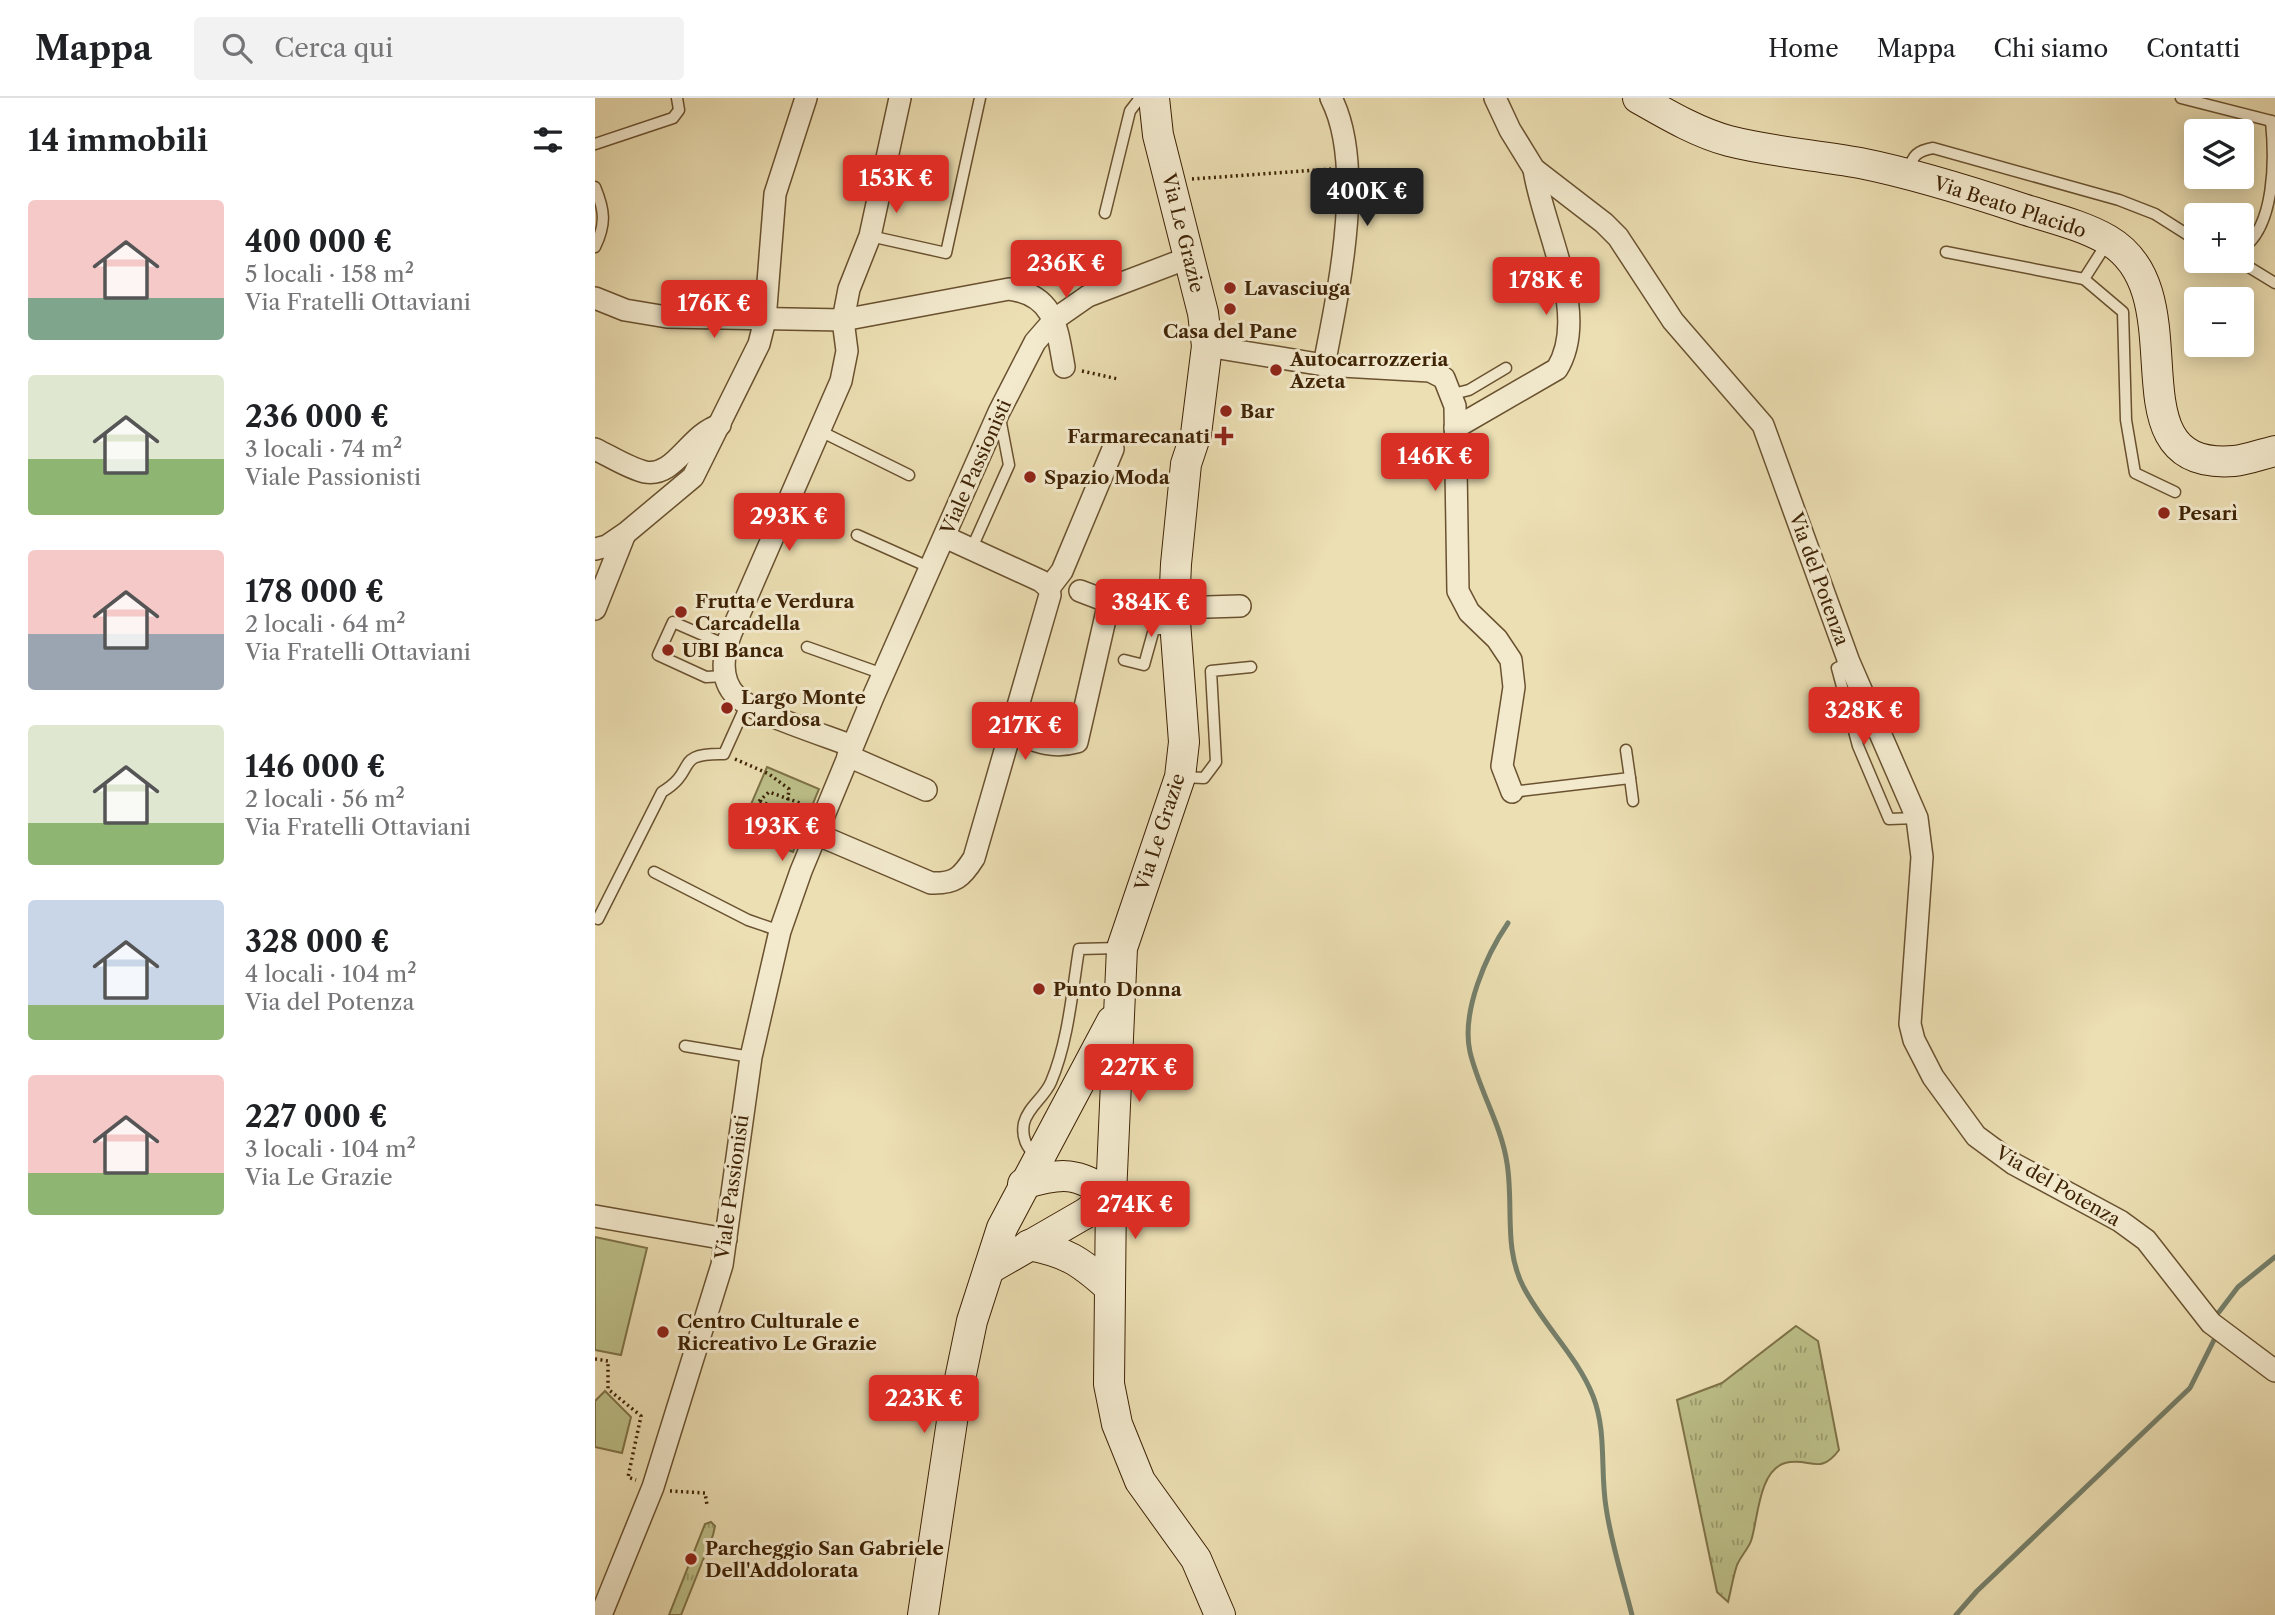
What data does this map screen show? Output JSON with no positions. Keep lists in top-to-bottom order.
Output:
{
  "streets": {
    "main road": ["Via Beato Placido", "Via Le Grazie"],
    "street": ["Viale Passionisti", "Via del Potenza"]
  },
  "crossings": [
    ["Via Le Grazie", "Viale Passionisti"]
  ],
  "places": {
    "other": [
      "Lavasciuga",
      "Casa del Pane",
      "Autocarrozzeria Azeta",
      "Bar",
      "Spazio Moda",
      "Pesarì",
      "Frutta e Verdura Carcadella",
      "UBI Banca",
      "Largo Monte Cardosa",
      "Punto Donna",
      "Centro Culturale e Ricreativo Le Grazie",
      "Parcheggio San Gabriele Dell'Addolorata"
    ],
    "health": ["Farmarecanati"]
  },
  "page": {
    "header": "Mappa",
    "search": "Cerca qui",
    "nav": [
      "Home",
      "Mappa",
      "Chi siamo",
      "Contatti"
    ],
    "heading": "14 immobili",
    "map_buttons": ["+", "−"],
    "price": [
      "153K €",
      "400K €",
      "236K €",
      "178K €",
      "176K €",
      "146K €",
      "293K €",
      "384K €",
      "328K €",
      "217K €",
      "193K €",
      "227K €",
      "274K €",
      "223K €"
    ],
    "list": [
      {
        "name": "400 000 €",
        "note": "5 locali · 158 m² · Via Fratelli Ottaviani"
      },
      {
        "name": "236 000 €",
        "note": "3 locali · 74 m² · Viale Passionisti"
      },
      {
        "name": "178 000 €",
        "note": "2 locali · 64 m² · Via Fratelli Ottaviani"
      },
      {
        "name": "146 000 €",
        "note": "2 locali · 56 m² · Via Fratelli Ottaviani"
      },
      {
        "name": "328 000 €",
        "note": "4 locali · 104 m² · Via del Potenza"
      },
      {
        "name": "227 000 €",
        "note": "3 locali · 104 m² · Via Le Grazie"
      }
    ]
  }
}
